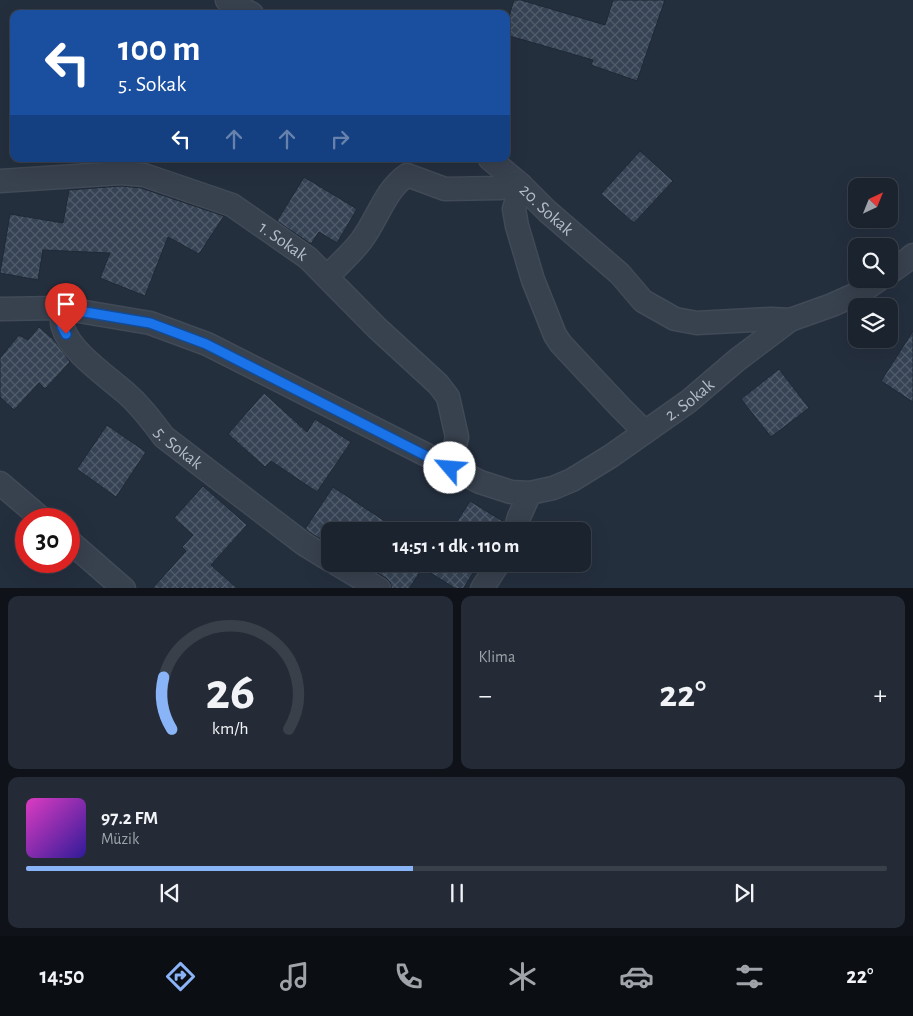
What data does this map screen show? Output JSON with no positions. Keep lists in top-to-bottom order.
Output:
{
  "streets": {
    "street": [
      "20. Sokak",
      "1. Sokak",
      "2. Sokak",
      "5. Sokak"
    ]
  },
  "crossings": [
    ["20. Sokak", "1. Sokak"],
    ["20. Sokak", "2. Sokak"],
    ["1. Sokak", "2. Sokak"],
    ["2. Sokak", "5. Sokak"]
  ],
  "north": "top right",
  "page": {
    "turn": ["100 m", "5. Sokak"],
    "limit": "30",
    "trip": "14:51 · 1 dk · 110 m",
    "tile": "Klima",
    "heat": ["−", "22°", "+"],
    "song": ["97.2 FM", "Müzik"],
    "tabs": ["14:50", "22°"],
    "gauge": ["26", "km/h"]
  }
}
